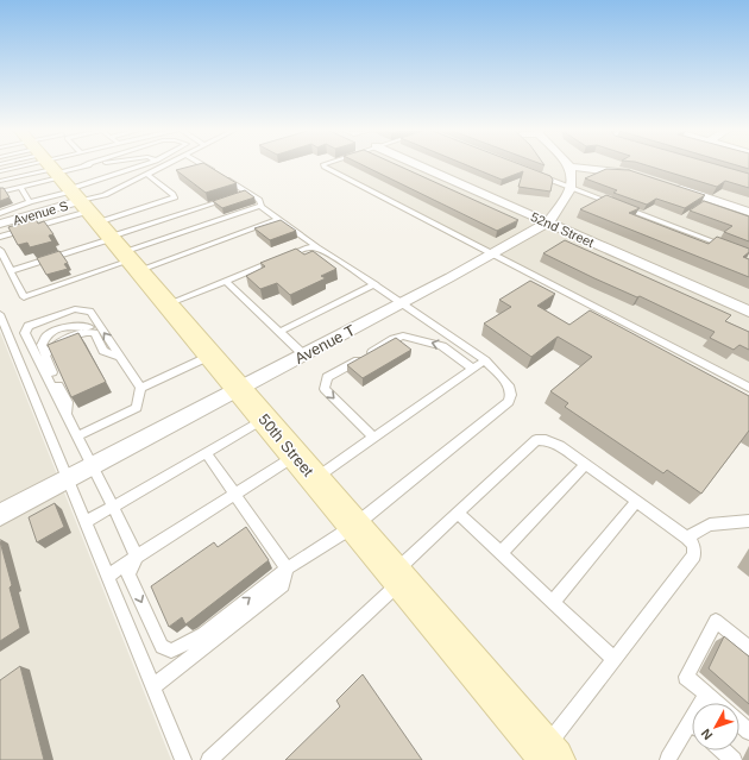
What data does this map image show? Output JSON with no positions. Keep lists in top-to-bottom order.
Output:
{
  "streets": {
    "main road": ["50th Street"],
    "street": ["Avenue S", "52nd Street", "Avenue T"]
  },
  "crossings": [
    ["Avenue S", "50th Street"],
    ["52nd Street", "Avenue T"],
    ["Avenue T", "50th Street"]
  ],
  "north": "bottom left"
}
